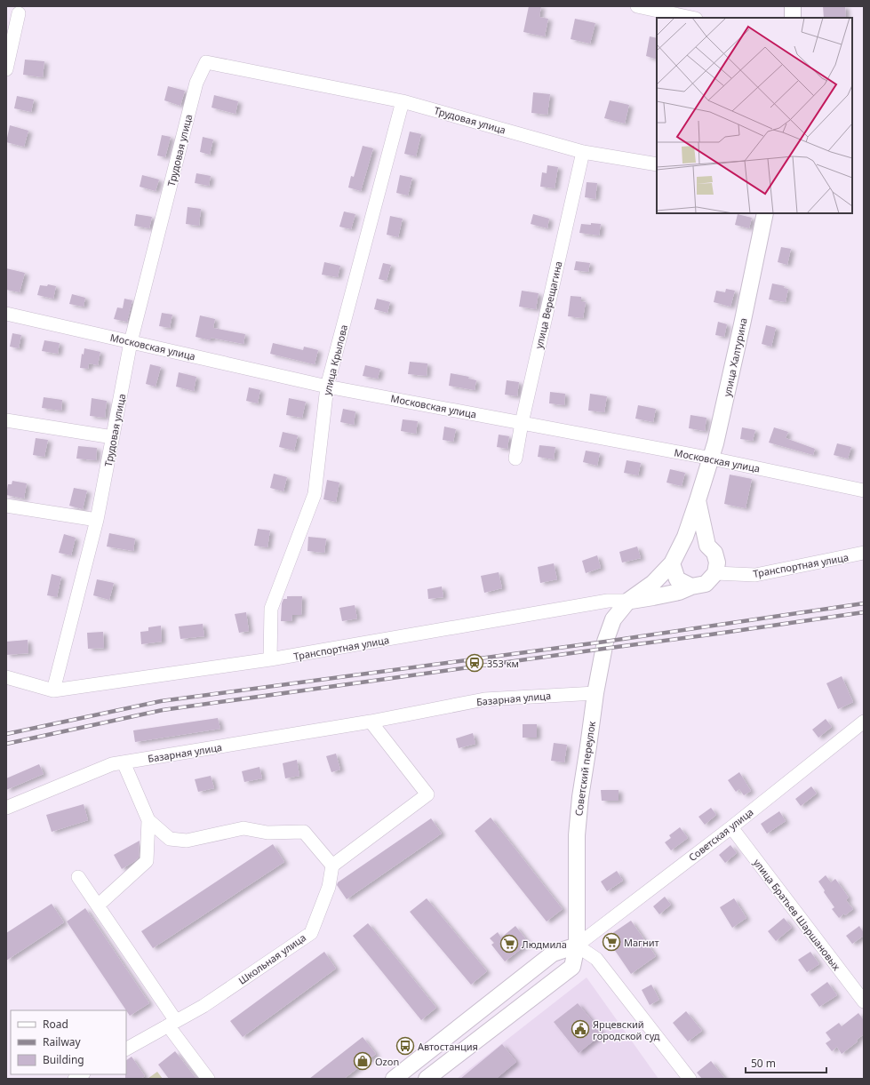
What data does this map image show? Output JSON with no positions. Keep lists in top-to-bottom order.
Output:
{
  "streets": {
    "main road": ["улица Халтурина", "Советский переулок", "Советская улица"],
    "street": [
      "Трудовая улица",
      "улица Верещагина",
      "Московская улица",
      "улица Крылова",
      "Транспортная улица",
      "Базарная улица",
      "улица Братьев Шаршановых",
      "Школьная улица"
    ]
  },
  "crossings": [
    ["Трудовая улица", "улица Верещагина"],
    ["Трудовая улица", "Московская улица"],
    ["Трудовая улица", "улица Крылова"],
    ["Трудовая улица", "Транспортная улица"],
    ["улица Верещагина", "Московская улица"],
    ["Московская улица", "улица Халтурина"],
    ["Московская улица", "улица Крылова"],
    ["улица Халтурина", "Транспортная улица"],
    ["улица Халтурина", "Советский переулок"],
    ["улица Крылова", "Транспортная улица"],
    ["Транспортная улица", "Советский переулок"],
    ["Базарная улица", "Советский переулок"],
    ["Советский переулок", "Советская улица"],
    ["Советская улица", "улица Братьев Шаршановых"]
  ],
  "places": {
    "station": ["353 км"],
    "supermarket": ["Магнит", "Людмила"],
    "public building": ["Ярцевский городской суд"],
    "bus stop": ["Автостанция"],
    "shop": ["Ozon"]
  },
  "legend": ["Road", "Railway", "Building"],
  "scale_bar": "50 m"
}
